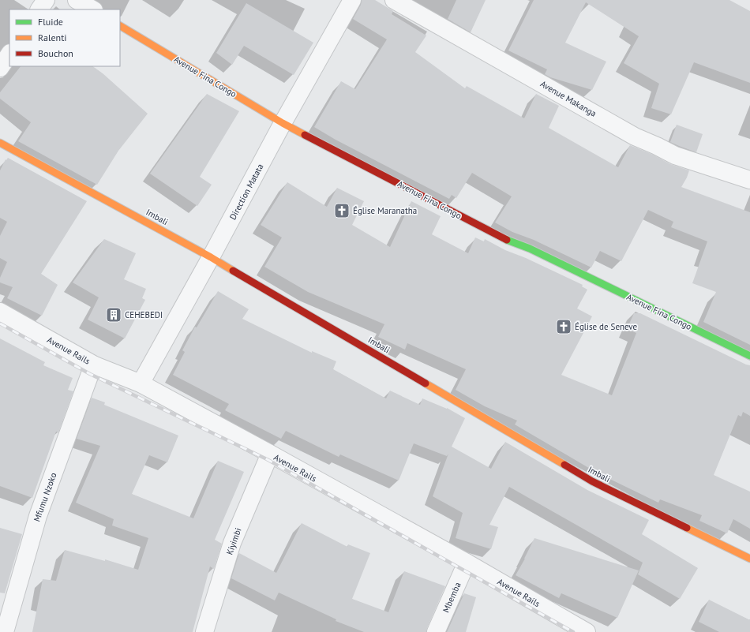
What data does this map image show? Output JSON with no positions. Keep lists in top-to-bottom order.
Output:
{
  "streets": {
    "street": [
      "Avenue Fina Congo",
      "Avenue Makanga",
      "Direction Matata",
      "Imbali",
      "Avenue Rails",
      "Mfumu Nzoko",
      "Kiyimbi",
      "Mbemba"
    ]
  },
  "crossings": [
    ["Avenue Fina Congo", "Direction Matata"],
    ["Direction Matata", "Imbali"],
    ["Direction Matata", "Avenue Rails"],
    ["Avenue Rails", "Mfumu Nzoko"],
    ["Avenue Rails", "Kiyimbi"],
    ["Avenue Rails", "Mbemba"]
  ],
  "places": {
    "church": ["Église Maranatha", "Église de Seneve"],
    "building": ["CEHEBEDI"]
  },
  "legend": ["Fluide", "Ralenti", "Bouchon"]
}
